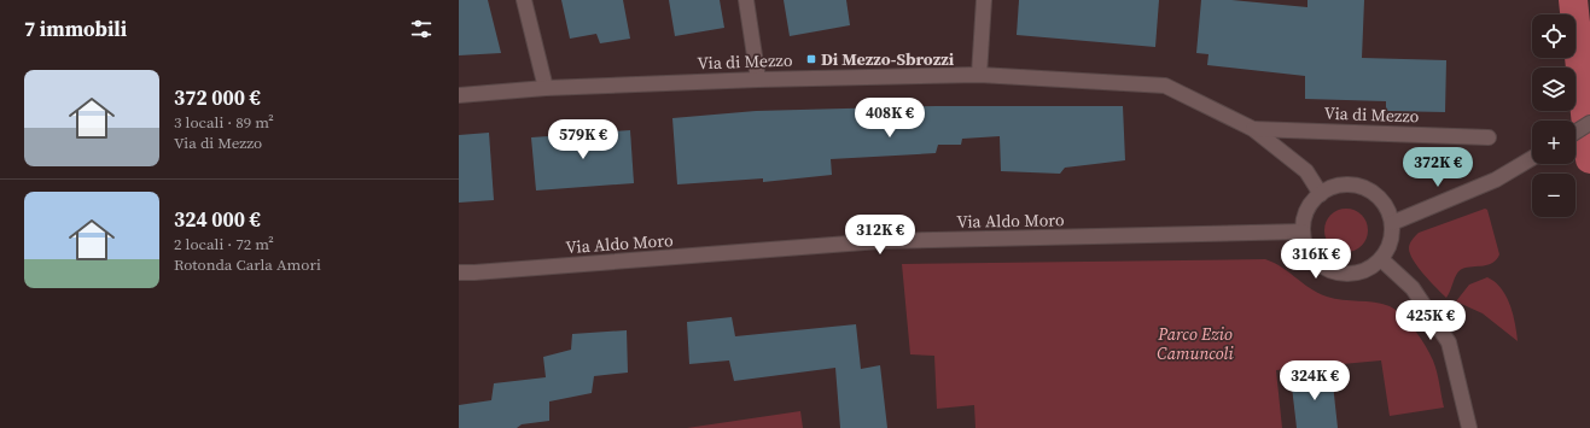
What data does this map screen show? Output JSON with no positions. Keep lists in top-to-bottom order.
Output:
{
  "streets": {
    "street": ["Via di Mezzo", "Via Aldo Moro"]
  },
  "crossings": [
    ["Via di Mezzo", "Via Aldo Moro"]
  ],
  "parks": ["Parco Ezio Camuncoli"],
  "places": {
    "transit": ["Di Mezzo-Sbrozzi"]
  },
  "page": {
    "heading": "7 immobili",
    "map_buttons": ["+", "−"],
    "list": [
      {
        "name": "372 000 €",
        "note": "3 locali · 89 m² · Via di Mezzo"
      },
      {
        "name": "324 000 €",
        "note": "2 locali · 72 m² · Rotonda Carla Amori"
      }
    ],
    "price": [
      "408K €",
      "579K €",
      "372K €",
      "312K €",
      "316K €",
      "425K €",
      "324K €"
    ]
  }
}
